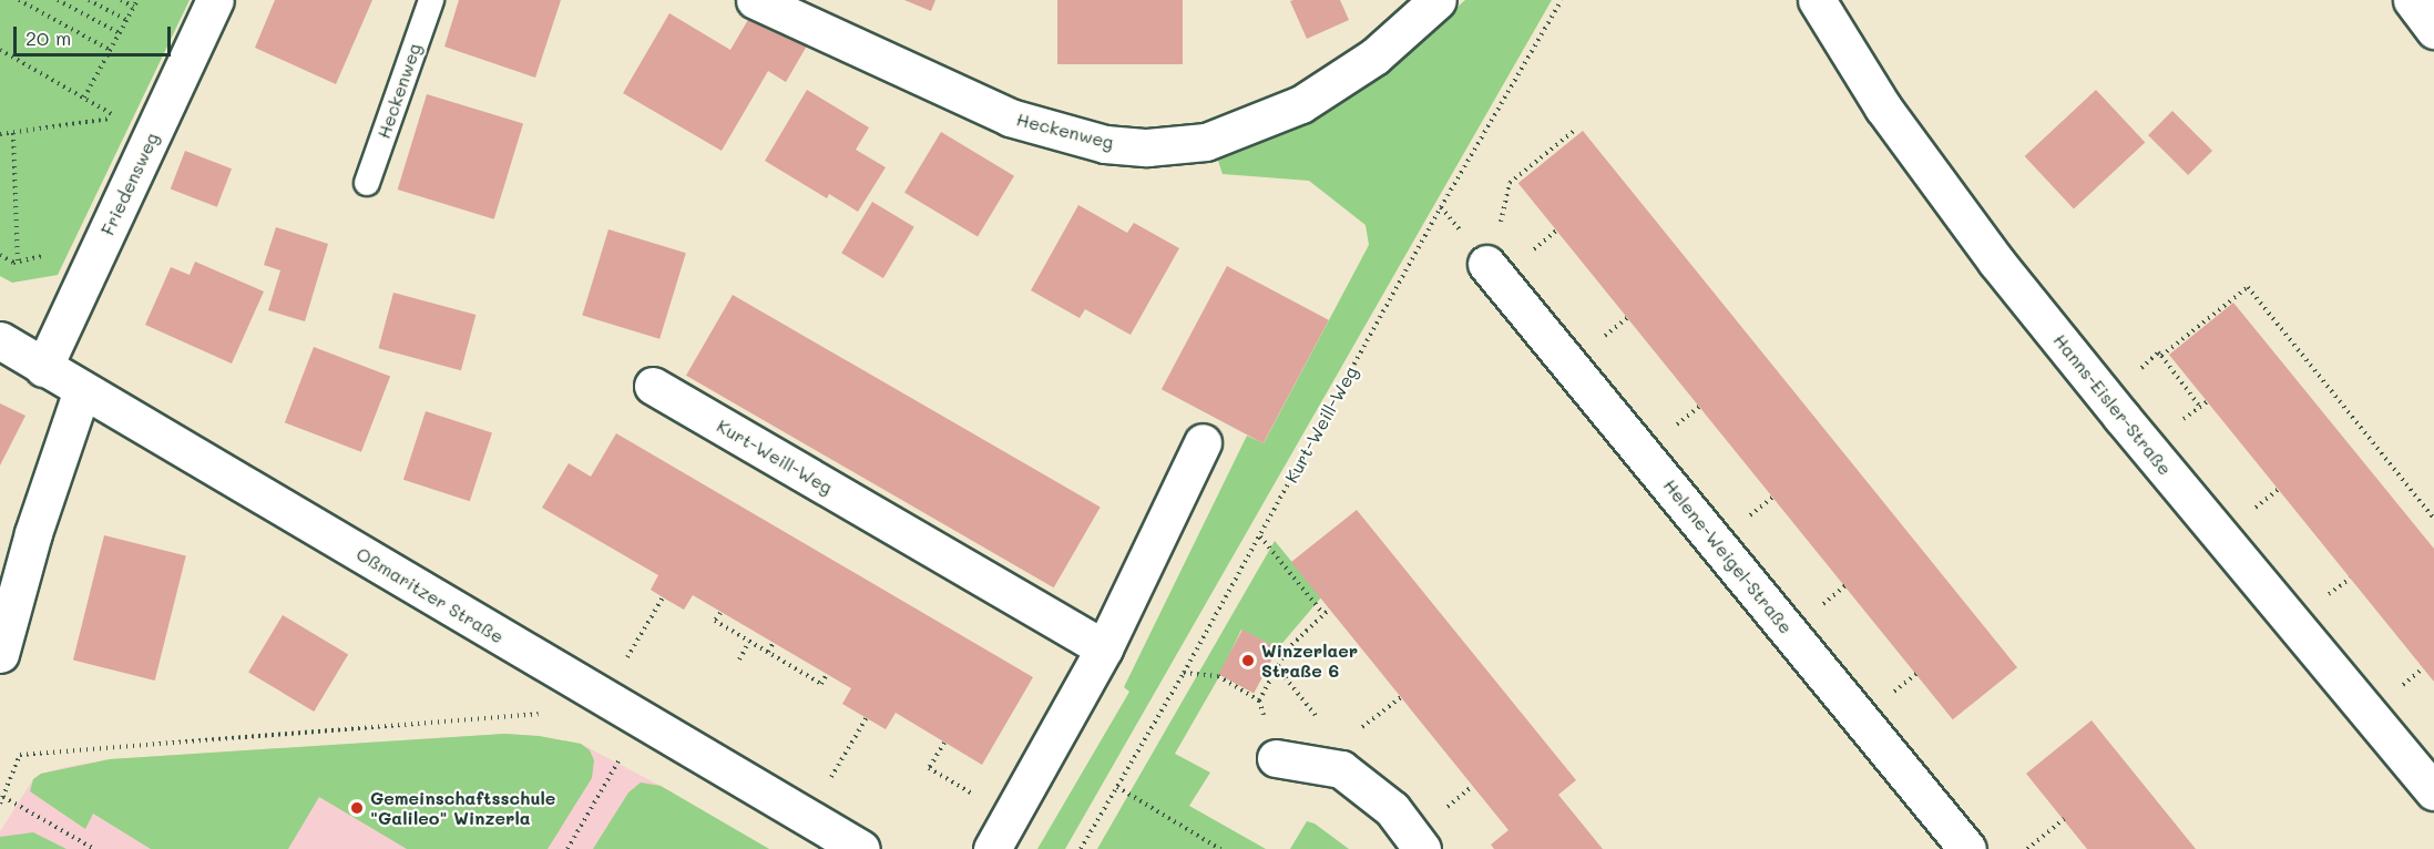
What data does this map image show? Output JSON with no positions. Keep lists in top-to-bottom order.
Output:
{
  "streets": {
    "street": [
      "Heckenweg",
      "Friedensweg",
      "Hanns-Eisler-Straße",
      "Kurt-Weill-Weg",
      "Helene-Weigel-Straße",
      "Oßmaritzer Straße"
    ]
  },
  "crossings": [
    ["Friedensweg", "Oßmaritzer Straße"]
  ],
  "places": ["Winzerlaer Straße 6", "Gemeinschaftsschule \"Galileo\" Winzerla"],
  "scale_bar": "20 m"
}
